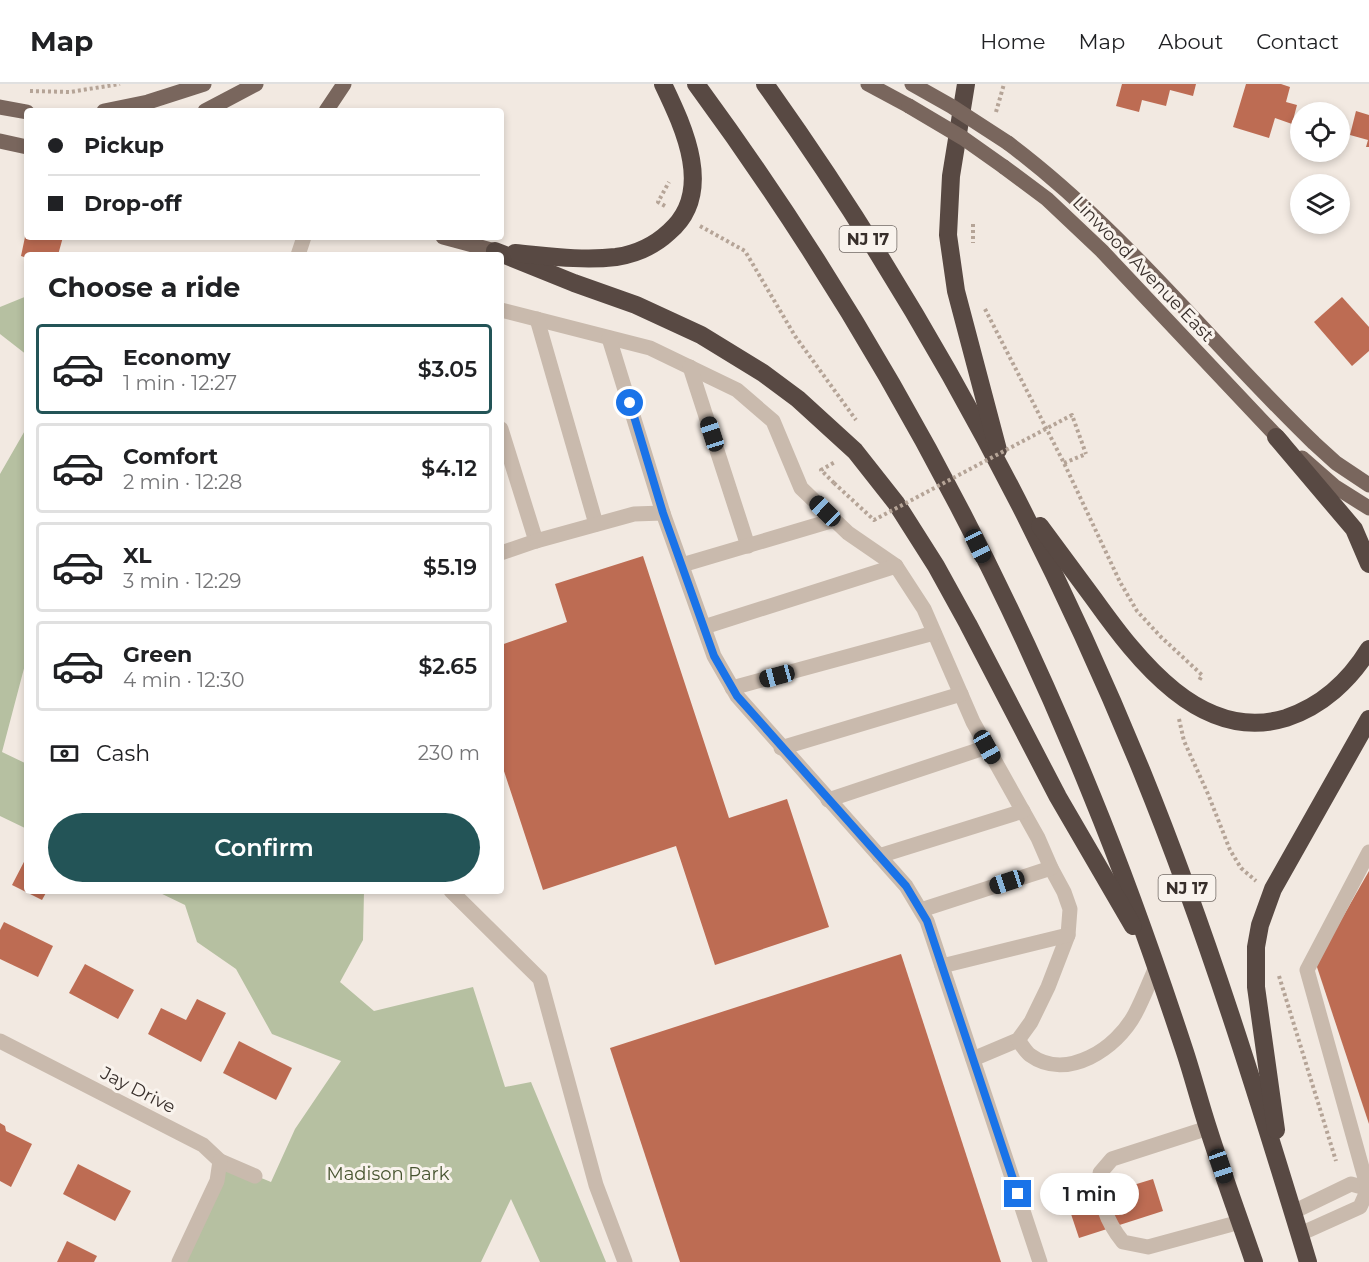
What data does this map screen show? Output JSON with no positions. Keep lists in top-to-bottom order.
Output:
{
  "streets": {
    "highway": ["NJ 17"],
    "main road": ["Linwood Avenue East"],
    "street": ["Jay Drive"]
  },
  "parks": ["Madison Park"],
  "page": {
    "header": "Map",
    "nav": [
      "Home",
      "Map",
      "About",
      "Contact"
    ],
    "banner": ["Pickup", "Drop-off"],
    "heading": "Choose a ride",
    "list": [
      {
        "name": "Economy",
        "note": "1 min · 12:27",
        "value": "$3.05"
      },
      {
        "name": "Comfort",
        "note": "2 min · 12:28",
        "value": "$4.12"
      },
      {
        "name": "XL",
        "note": "3 min · 12:29",
        "value": "$5.19"
      },
      {
        "name": "Green",
        "note": "4 min · 12:30",
        "value": "$2.65"
      }
    ],
    "pay": ["Cash", "230 m"],
    "buttons": "Confirm",
    "bubble": "1 min"
  }
}
